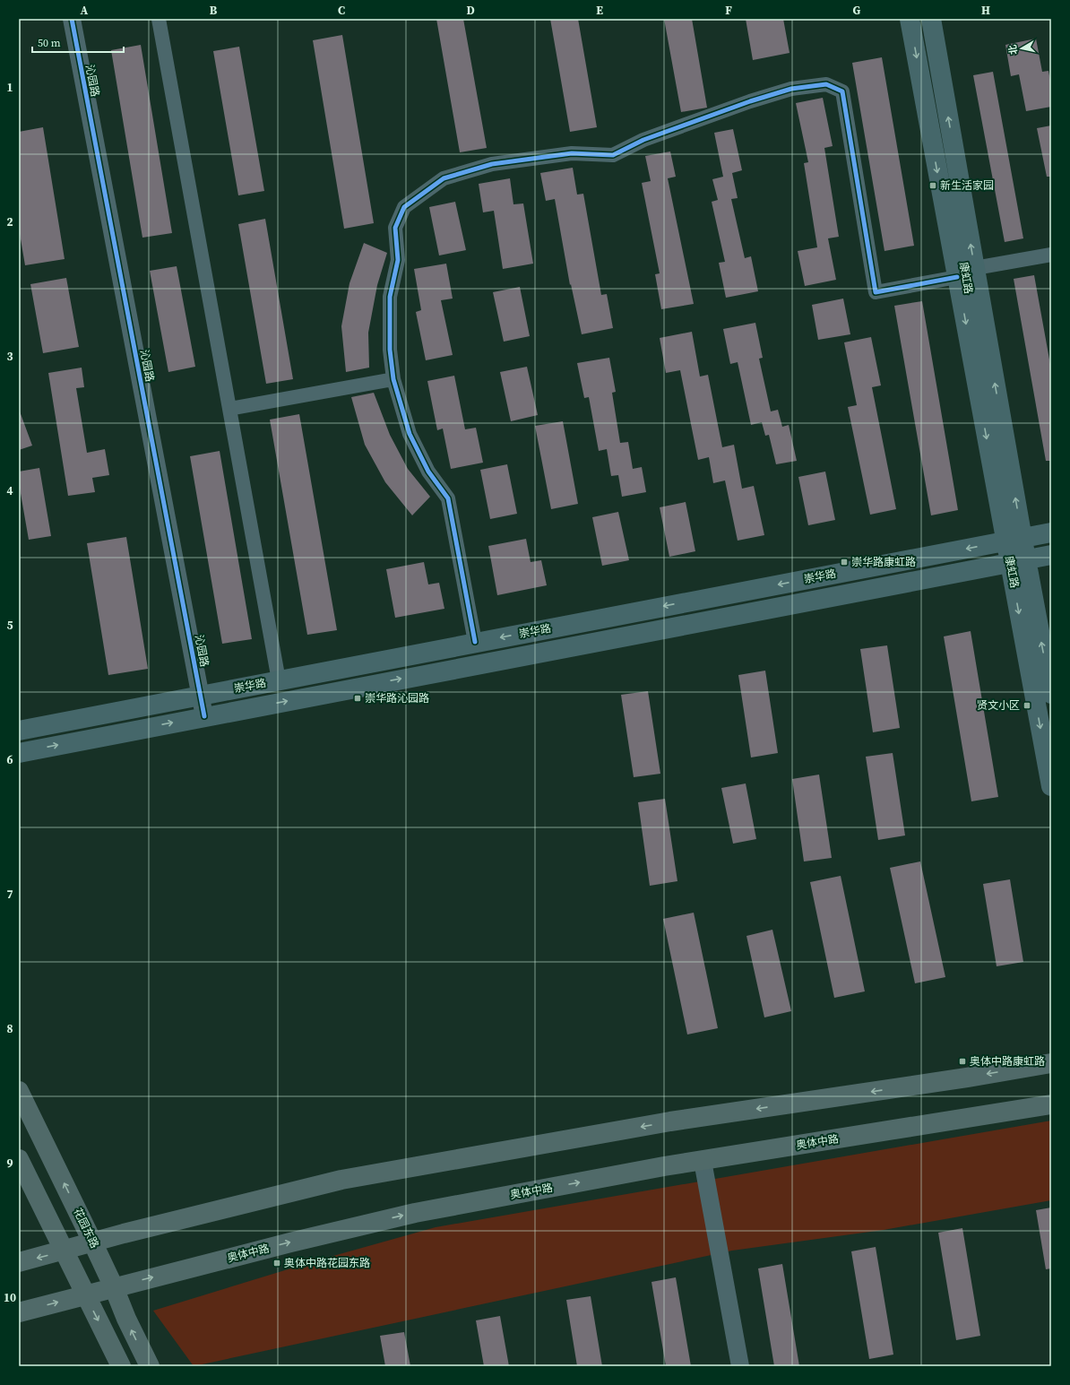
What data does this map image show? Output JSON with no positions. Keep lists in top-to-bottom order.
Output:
{
  "streets": {
    "main road": [
      "康虹路",
      "崇华路",
      "奥体中路",
      "花园东路"
    ],
    "street": ["沁园路"]
  },
  "crossings": [
    ["沁园路", "崇华路"],
    ["康虹路", "崇华路"],
    ["奥体中路", "花园东路"]
  ],
  "places": {
    "transit": [
      "新生活家园",
      "崇华路康虹路",
      "崇华路沁园路",
      "贤文小区",
      "奥体中路康虹路",
      "奥体中路花园东路"
    ]
  },
  "scale_bar": "50 m",
  "north": "left",
  "grid": {
    "columns": [
      "A",
      "B",
      "C",
      "D",
      "E",
      "F",
      "G",
      "H"
    ],
    "rows": [
      "1",
      "2",
      "3",
      "4",
      "5",
      "6",
      "7",
      "8",
      "9",
      "10"
    ]
  }
}
